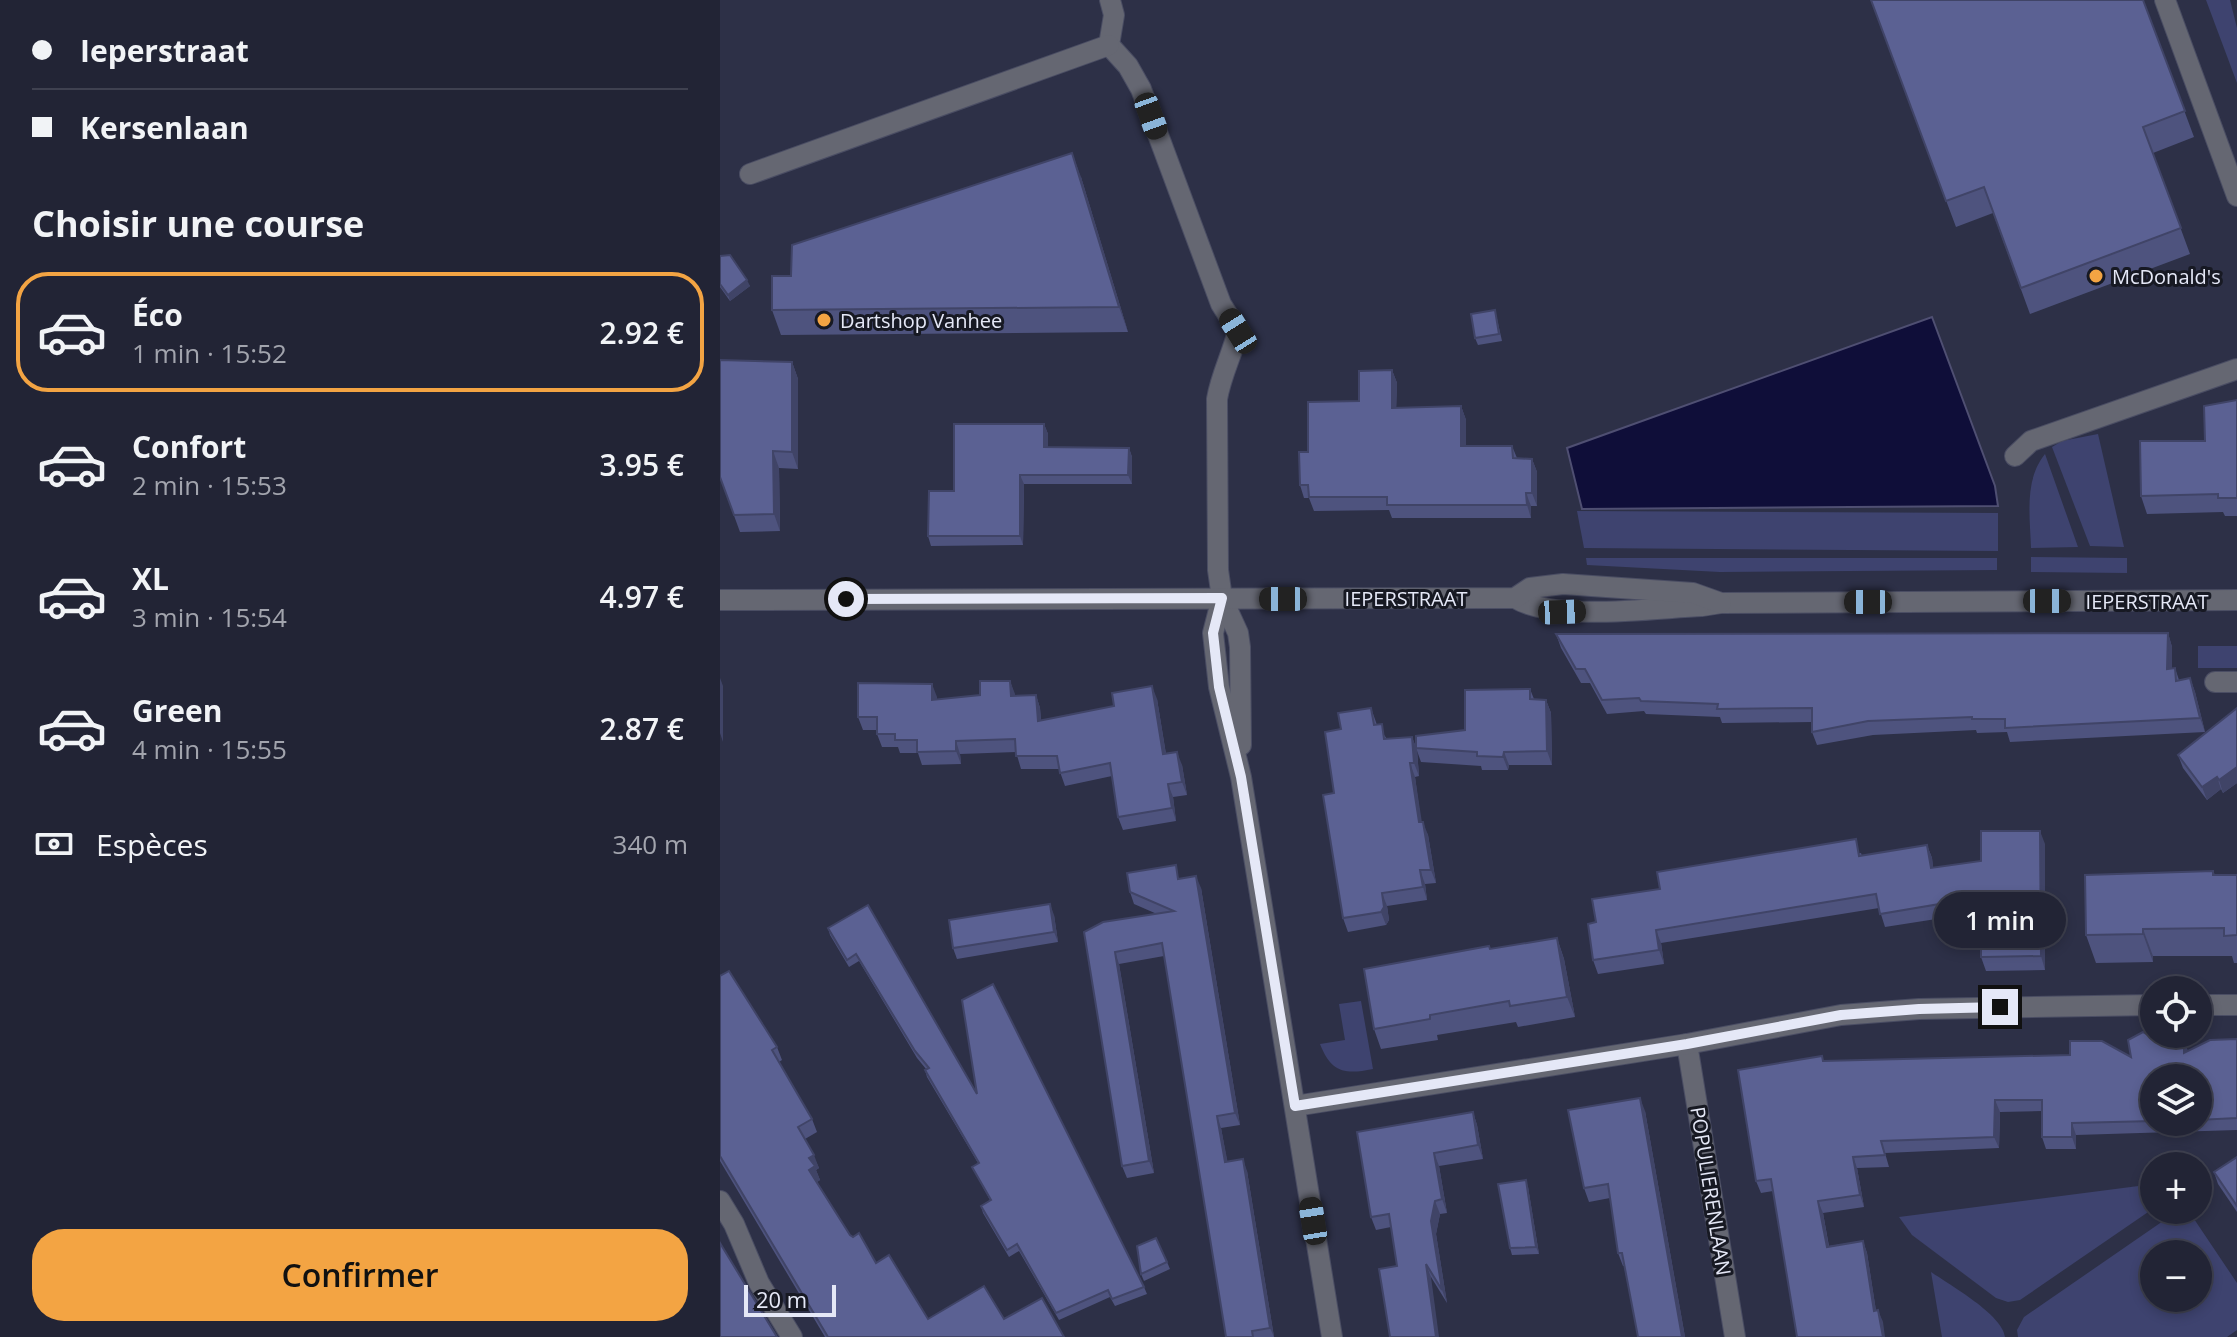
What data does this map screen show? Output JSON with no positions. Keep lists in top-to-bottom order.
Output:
{
  "streets": {
    "street": ["IEPERSTRAAT", "POPULIERENLAAN"]
  },
  "places": ["McDonald's", "Dartshop Vanhee"],
  "scale_bar": "20 m",
  "page": {
    "banner": ["Ieperstraat", "Kersenlaan"],
    "heading": "Choisir une course",
    "list": [
      {
        "name": "Éco",
        "note": "1 min · 15:52",
        "value": "2.92 €"
      },
      {
        "name": "Confort",
        "note": "2 min · 15:53",
        "value": "3.95 €"
      },
      {
        "name": "XL",
        "note": "3 min · 15:54",
        "value": "4.97 €"
      },
      {
        "name": "Green",
        "note": "4 min · 15:55",
        "value": "2.87 €"
      }
    ],
    "pay": ["Espèces", "340 m"],
    "bubble": "1 min",
    "map_buttons": ["+", "−"],
    "buttons": "Confirmer",
    "scale": "20 m"
  }
}
